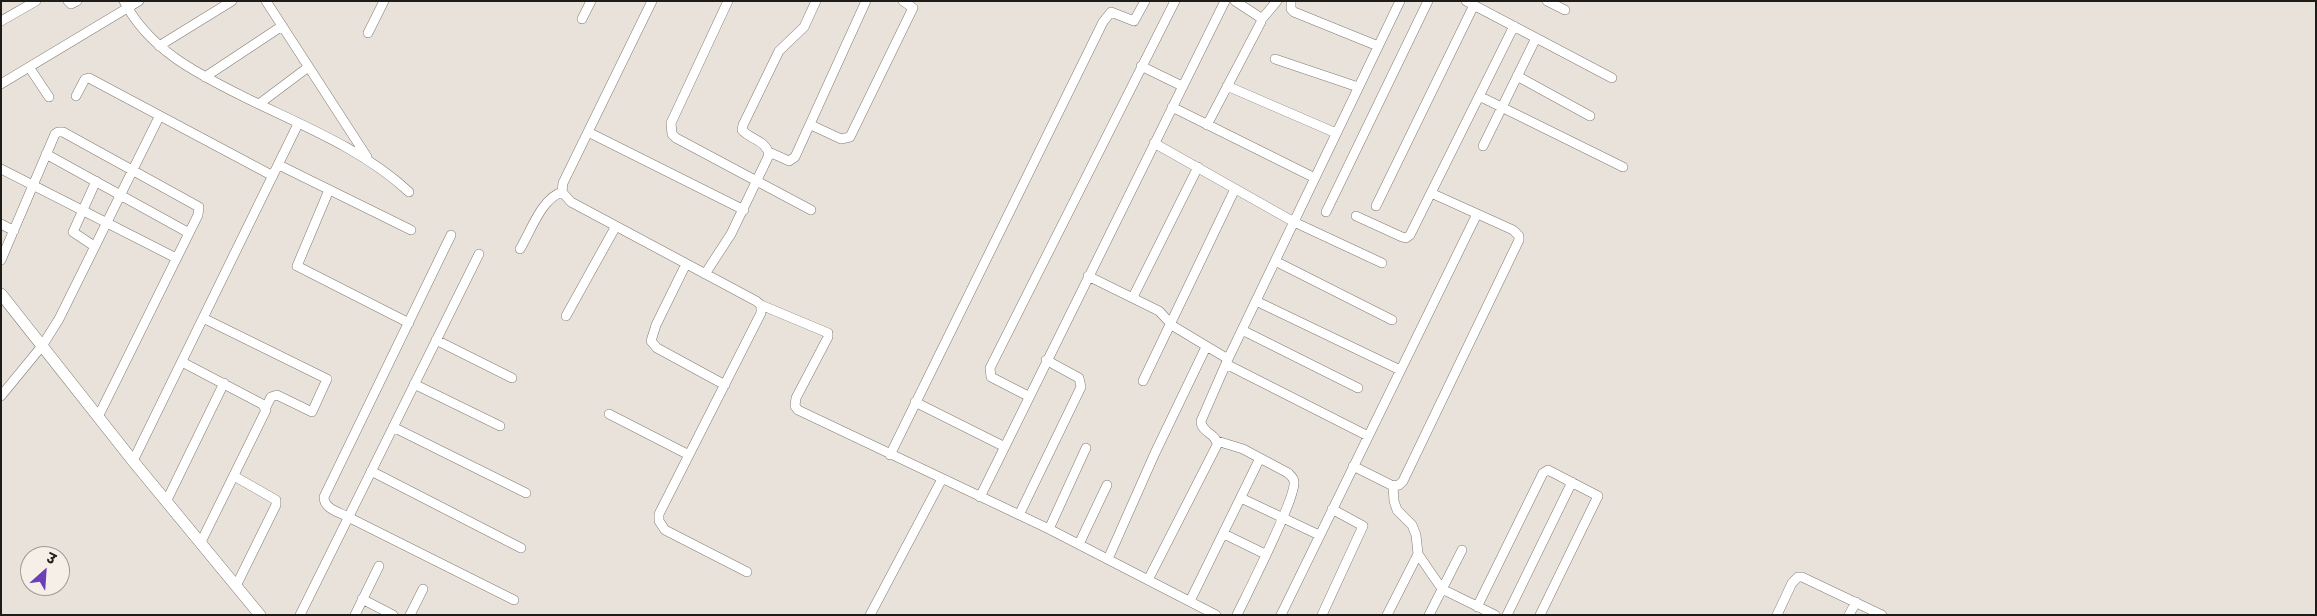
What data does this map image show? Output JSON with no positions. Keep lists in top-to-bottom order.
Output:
{
  "north": "top right"
}
